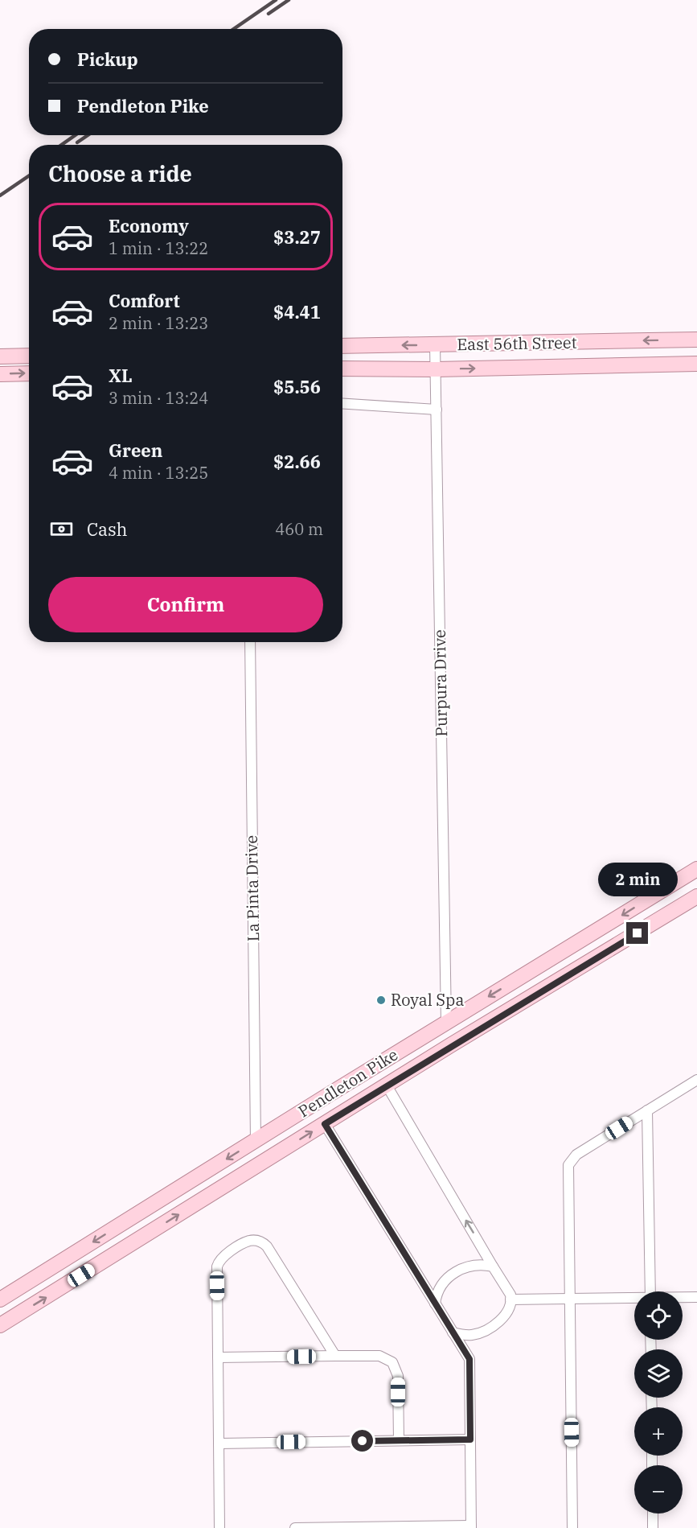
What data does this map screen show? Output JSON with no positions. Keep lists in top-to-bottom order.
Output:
{
  "streets": {
    "main road": ["East 56th Street", "Pendleton Pike"],
    "street": ["Purpura Drive", "La Pinta Drive"]
  },
  "crossings": [
    ["East 56th Street", "Purpura Drive"],
    ["Purpura Drive", "Pendleton Pike"],
    ["La Pinta Drive", "Pendleton Pike"]
  ],
  "places": ["Royal Spa"],
  "page": {
    "banner": ["Pickup", "Pendleton Pike"],
    "heading": "Choose a ride",
    "list": [
      {
        "name": "Economy",
        "note": "1 min · 13:22",
        "value": "$3.27"
      },
      {
        "name": "Comfort",
        "note": "2 min · 13:23",
        "value": "$4.41"
      },
      {
        "name": "XL",
        "note": "3 min · 13:24",
        "value": "$5.56"
      },
      {
        "name": "Green",
        "note": "4 min · 13:25",
        "value": "$2.66"
      }
    ],
    "pay": ["Cash", "460 m"],
    "buttons": "Confirm",
    "bubble": "2 min",
    "map_buttons": ["+", "−"]
  }
}
